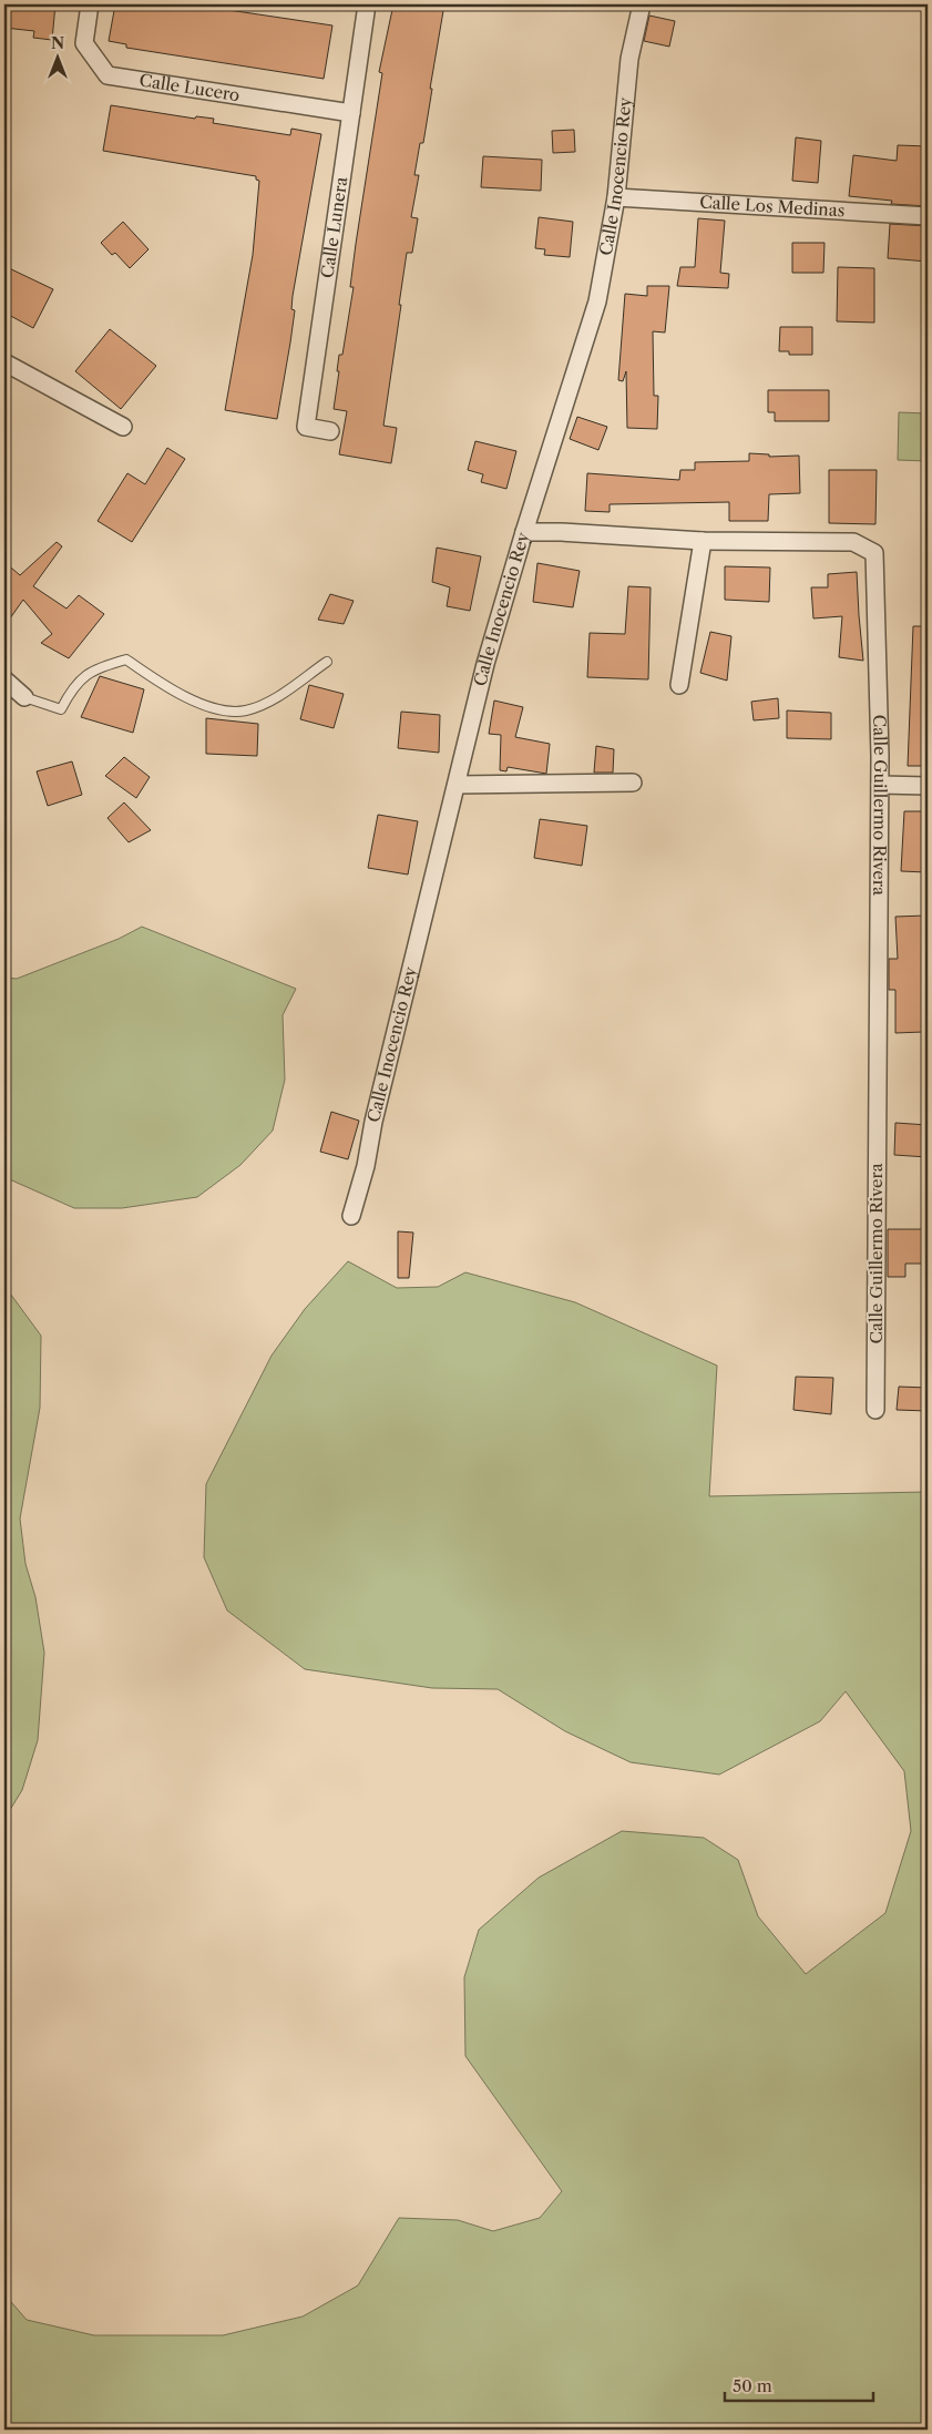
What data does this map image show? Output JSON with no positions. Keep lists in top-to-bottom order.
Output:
{
  "streets": {
    "street": [
      "Calle Lucero",
      "Calle Inocencio Rey",
      "Calle Los Medinas",
      "Calle Lunera",
      "Calle Guillermo Rivera"
    ]
  },
  "crossings": [
    ["Calle Lucero", "Calle Lunera"],
    ["Calle Inocencio Rey", "Calle Los Medinas"],
    ["Calle Inocencio Rey", "Calle Guillermo Rivera"]
  ],
  "scale_bar": "50 m",
  "north": "top"
}
